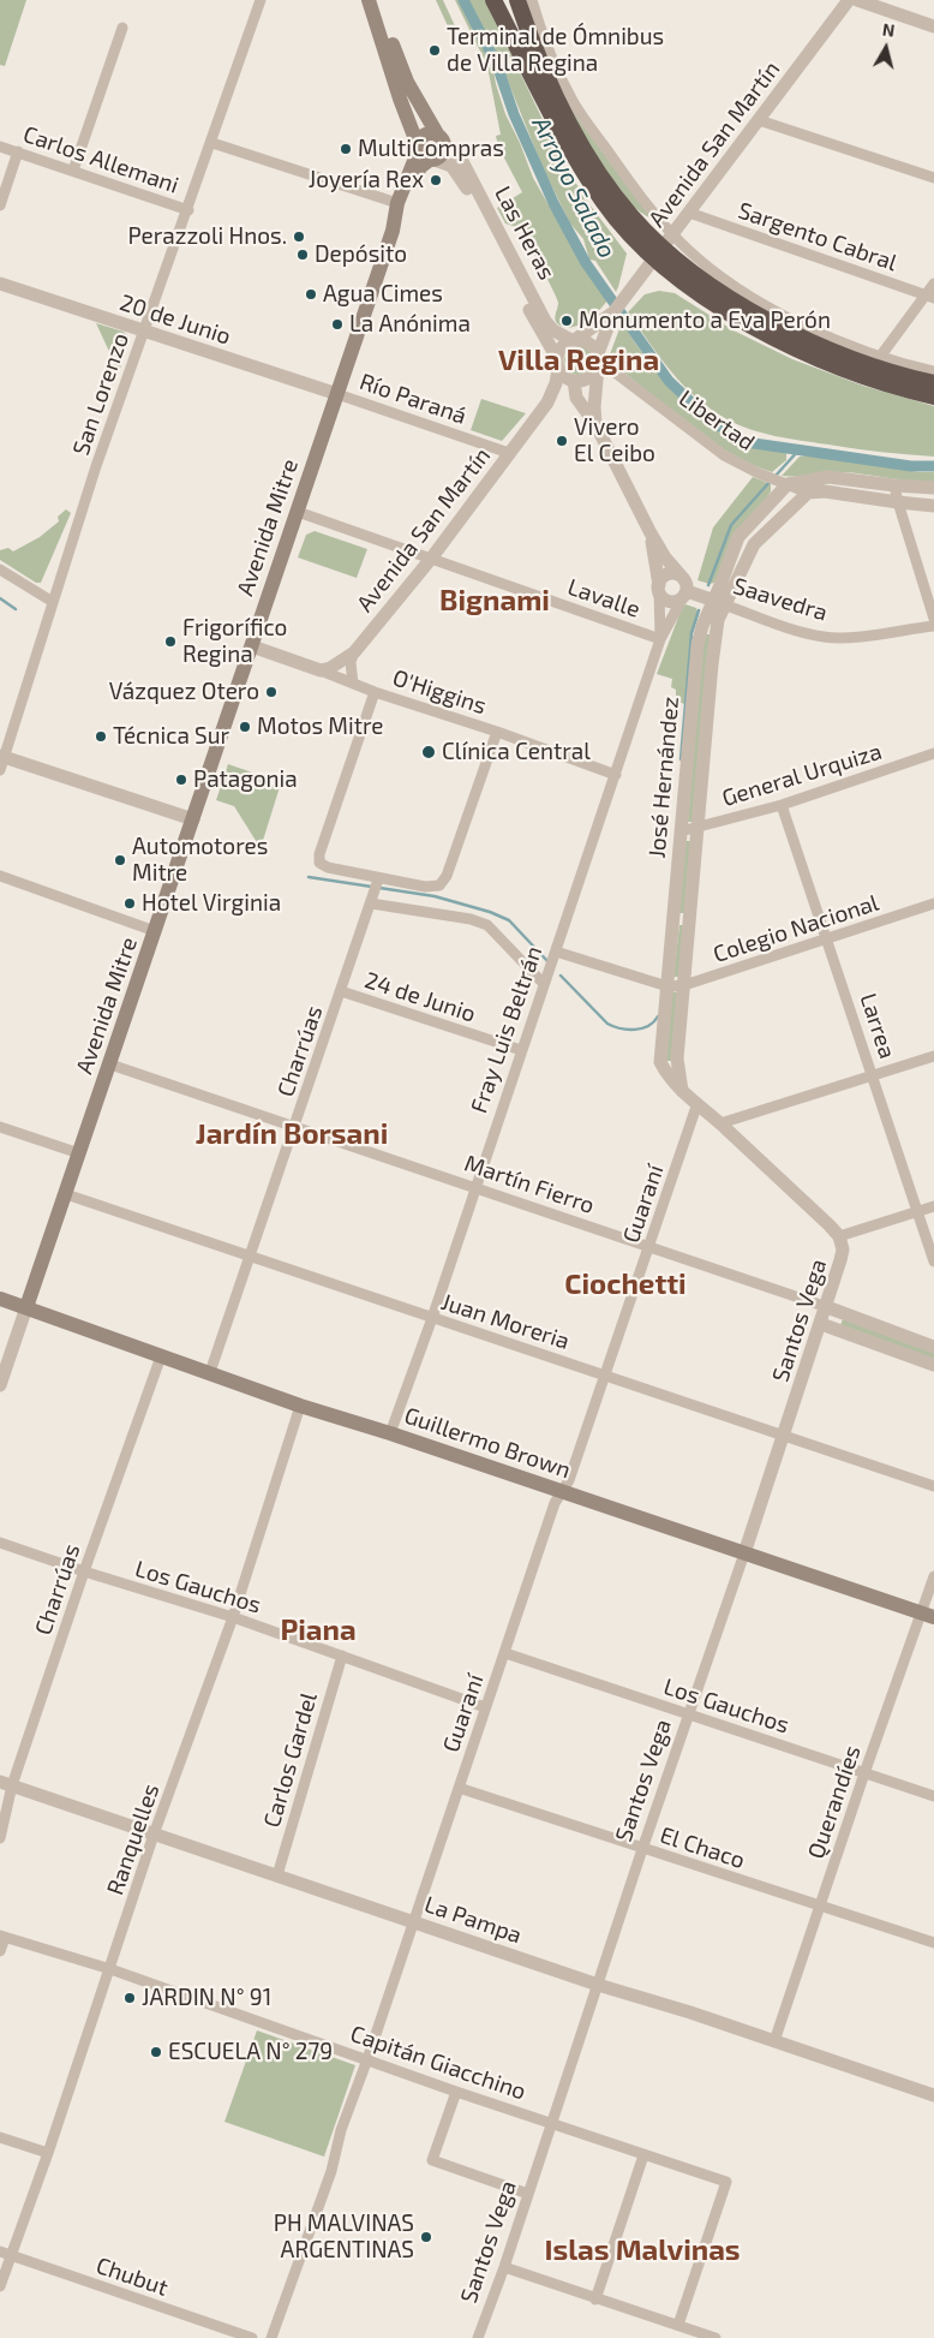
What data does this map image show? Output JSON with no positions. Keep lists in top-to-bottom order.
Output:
{
  "streets": {
    "main road": ["Las Heras", "Avenida Mitre", "Guillermo Brown"],
    "street": [
      "Avenida San Martín",
      "Carlos Allemani",
      "Sargento Cabral",
      "20 de Junio",
      "San Lorenzo",
      "Río Paraná",
      "Libertad",
      "Lavalle",
      "Saavedra",
      "O'Higgins",
      "General Urquiza",
      "José Hernández",
      "Colegio Nacional",
      "24 de Junio",
      "Larrea",
      "Fray Luis Beltrán",
      "Charrúas",
      "Martín Fierro",
      "Guaraní",
      "Santos Vega",
      "Juan Moreria",
      "Los Gauchos",
      "Carlos Gardel",
      "Querandíes",
      "Ranquelles",
      "El Chaco",
      "La Pampa",
      "Capitán Giacchino",
      "Chubut"
    ]
  },
  "crossings": [
    ["Avenida San Martín", "Las Heras"],
    ["Avenida San Martín", "Sargento Cabral"],
    ["Avenida San Martín", "Río Paraná"],
    ["Avenida San Martín", "Libertad"],
    ["Avenida San Martín", "Lavalle"],
    ["Avenida San Martín", "O'Higgins"],
    ["Avenida San Martín", "Fray Luis Beltrán"],
    ["Carlos Allemani", "San Lorenzo"],
    ["Las Heras", "Libertad"],
    ["Las Heras", "Avenida Mitre"],
    ["Las Heras", "Fray Luis Beltrán"],
    ["20 de Junio", "San Lorenzo"],
    ["20 de Junio", "Río Paraná"],
    ["20 de Junio", "Avenida Mitre"],
    ["Río Paraná", "Avenida Mitre"],
    ["Libertad", "José Hernández"],
    ["Libertad", "Fray Luis Beltrán"],
    ["Avenida Mitre", "Lavalle"],
    ["Avenida Mitre", "O'Higgins"],
    ["Avenida Mitre", "Martín Fierro"],
    ["Avenida Mitre", "Juan Moreria"],
    ["Avenida Mitre", "Guillermo Brown"],
    ["Lavalle", "Fray Luis Beltrán"],
    ["Saavedra", "José Hernández"],
    ["Saavedra", "Fray Luis Beltrán"],
    ["O'Higgins", "Fray Luis Beltrán"],
    ["General Urquiza", "José Hernández"],
    ["General Urquiza", "Larrea"],
    ["José Hernández", "Colegio Nacional"],
    ["José Hernández", "Guaraní"],
    ["José Hernández", "Santos Vega"],
    ["Colegio Nacional", "Larrea"],
    ["24 de Junio", "Fray Luis Beltrán"],
    ["24 de Junio", "Charrúas"],
    ["Fray Luis Beltrán", "Martín Fierro"],
    ["Fray Luis Beltrán", "Juan Moreria"],
    ["Fray Luis Beltrán", "Guillermo Brown"],
    ["Charrúas", "Martín Fierro"],
    ["Charrúas", "Juan Moreria"],
    ["Charrúas", "Guillermo Brown"],
    ["Charrúas", "Los Gauchos"],
    ["Charrúas", "La Pampa"],
    ["Martín Fierro", "Guaraní"],
    ["Martín Fierro", "Santos Vega"],
    ["Guaraní", "Juan Moreria"],
    ["Guaraní", "Guillermo Brown"],
    ["Guaraní", "Los Gauchos"],
    ["Guaraní", "El Chaco"],
    ["Guaraní", "La Pampa"],
    ["Guaraní", "Capitán Giacchino"],
    ["Santos Vega", "Juan Moreria"],
    ["Santos Vega", "Guillermo Brown"],
    ["Santos Vega", "Los Gauchos"],
    ["Santos Vega", "El Chaco"],
    ["Santos Vega", "La Pampa"],
    ["Santos Vega", "Capitán Giacchino"],
    ["Guillermo Brown", "Querandíes"],
    ["Guillermo Brown", "Ranquelles"],
    ["Los Gauchos", "Carlos Gardel"],
    ["Los Gauchos", "Querandíes"],
    ["Los Gauchos", "Ranquelles"],
    ["Carlos Gardel", "La Pampa"],
    ["Querandíes", "El Chaco"],
    ["Querandíes", "La Pampa"],
    ["Ranquelles", "La Pampa"],
    ["Ranquelles", "Capitán Giacchino"],
    ["Ranquelles", "Chubut"]
  ],
  "districts": [
    "Villa Regina",
    "Bignami",
    "Jardín Borsani",
    "Ciochetti",
    "Piana",
    "Islas Malvinas"
  ],
  "water": ["Arroyo Salado"],
  "places": [
    "Terminal de Ómnibus de Villa Regina",
    "MultiCompras",
    "Joyería Rex",
    "Perazzoli Hnos.",
    "Depósito",
    "Agua Cimes",
    "Monumento a Eva Perón",
    "La Anónima",
    "Vivero El Ceibo",
    "Frigorífico Regina",
    "Vázquez Otero",
    "Motos Mitre",
    "Técnica Sur",
    "Clínica Central",
    "Patagonia",
    "Automotores Mitre",
    "Hotel Virginia",
    "JARDIN N° 91",
    "ESCUELA N° 279",
    "PH MALVINAS ARGENTINAS"
  ],
  "north": "top"
}
